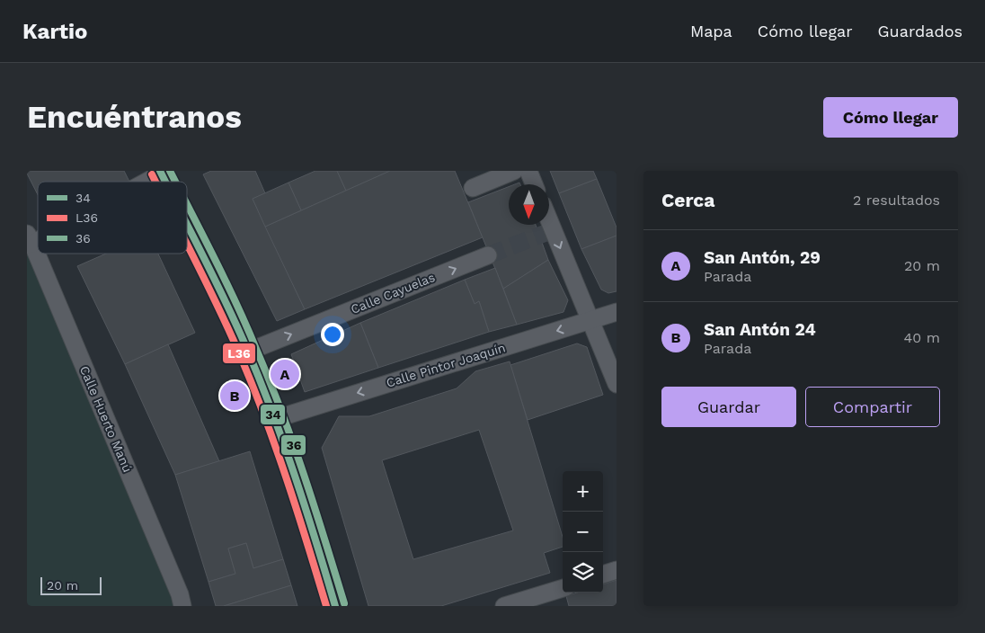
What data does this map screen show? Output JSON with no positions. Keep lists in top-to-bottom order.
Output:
{
  "streets": {
    "street": ["Calle Cayuelas", "Calle Pintor Joaquín", "Calle Huerto Manú"]
  },
  "one_way": ["Calle Cayuelas", "Calle Pintor Joaquín"],
  "lines": ["transit line 34", "transit line 36", "transit line L36"],
  "legend": ["34", "L36", "36"],
  "scale_bar": "20 m",
  "north": "bottom",
  "page": {
    "header": "Kartio",
    "nav": ["Mapa", "Cómo llegar", "Guardados"],
    "buttons": [
      "Cómo llegar",
      ["Guardar", "Compartir"]
    ],
    "title": "Encuéntranos",
    "heading": ["Cerca", "2 resultados"],
    "list": [
      {
        "mark": "A",
        "name": "San Antón, 29",
        "note": "Parada",
        "value": "20 m"
      },
      {
        "mark": "B",
        "name": "San Antón 24",
        "note": "Parada",
        "value": "40 m"
      }
    ],
    "pins": ["A", "B"],
    "map_buttons": ["+", "−"],
    "scale": "20 m"
  }
}
